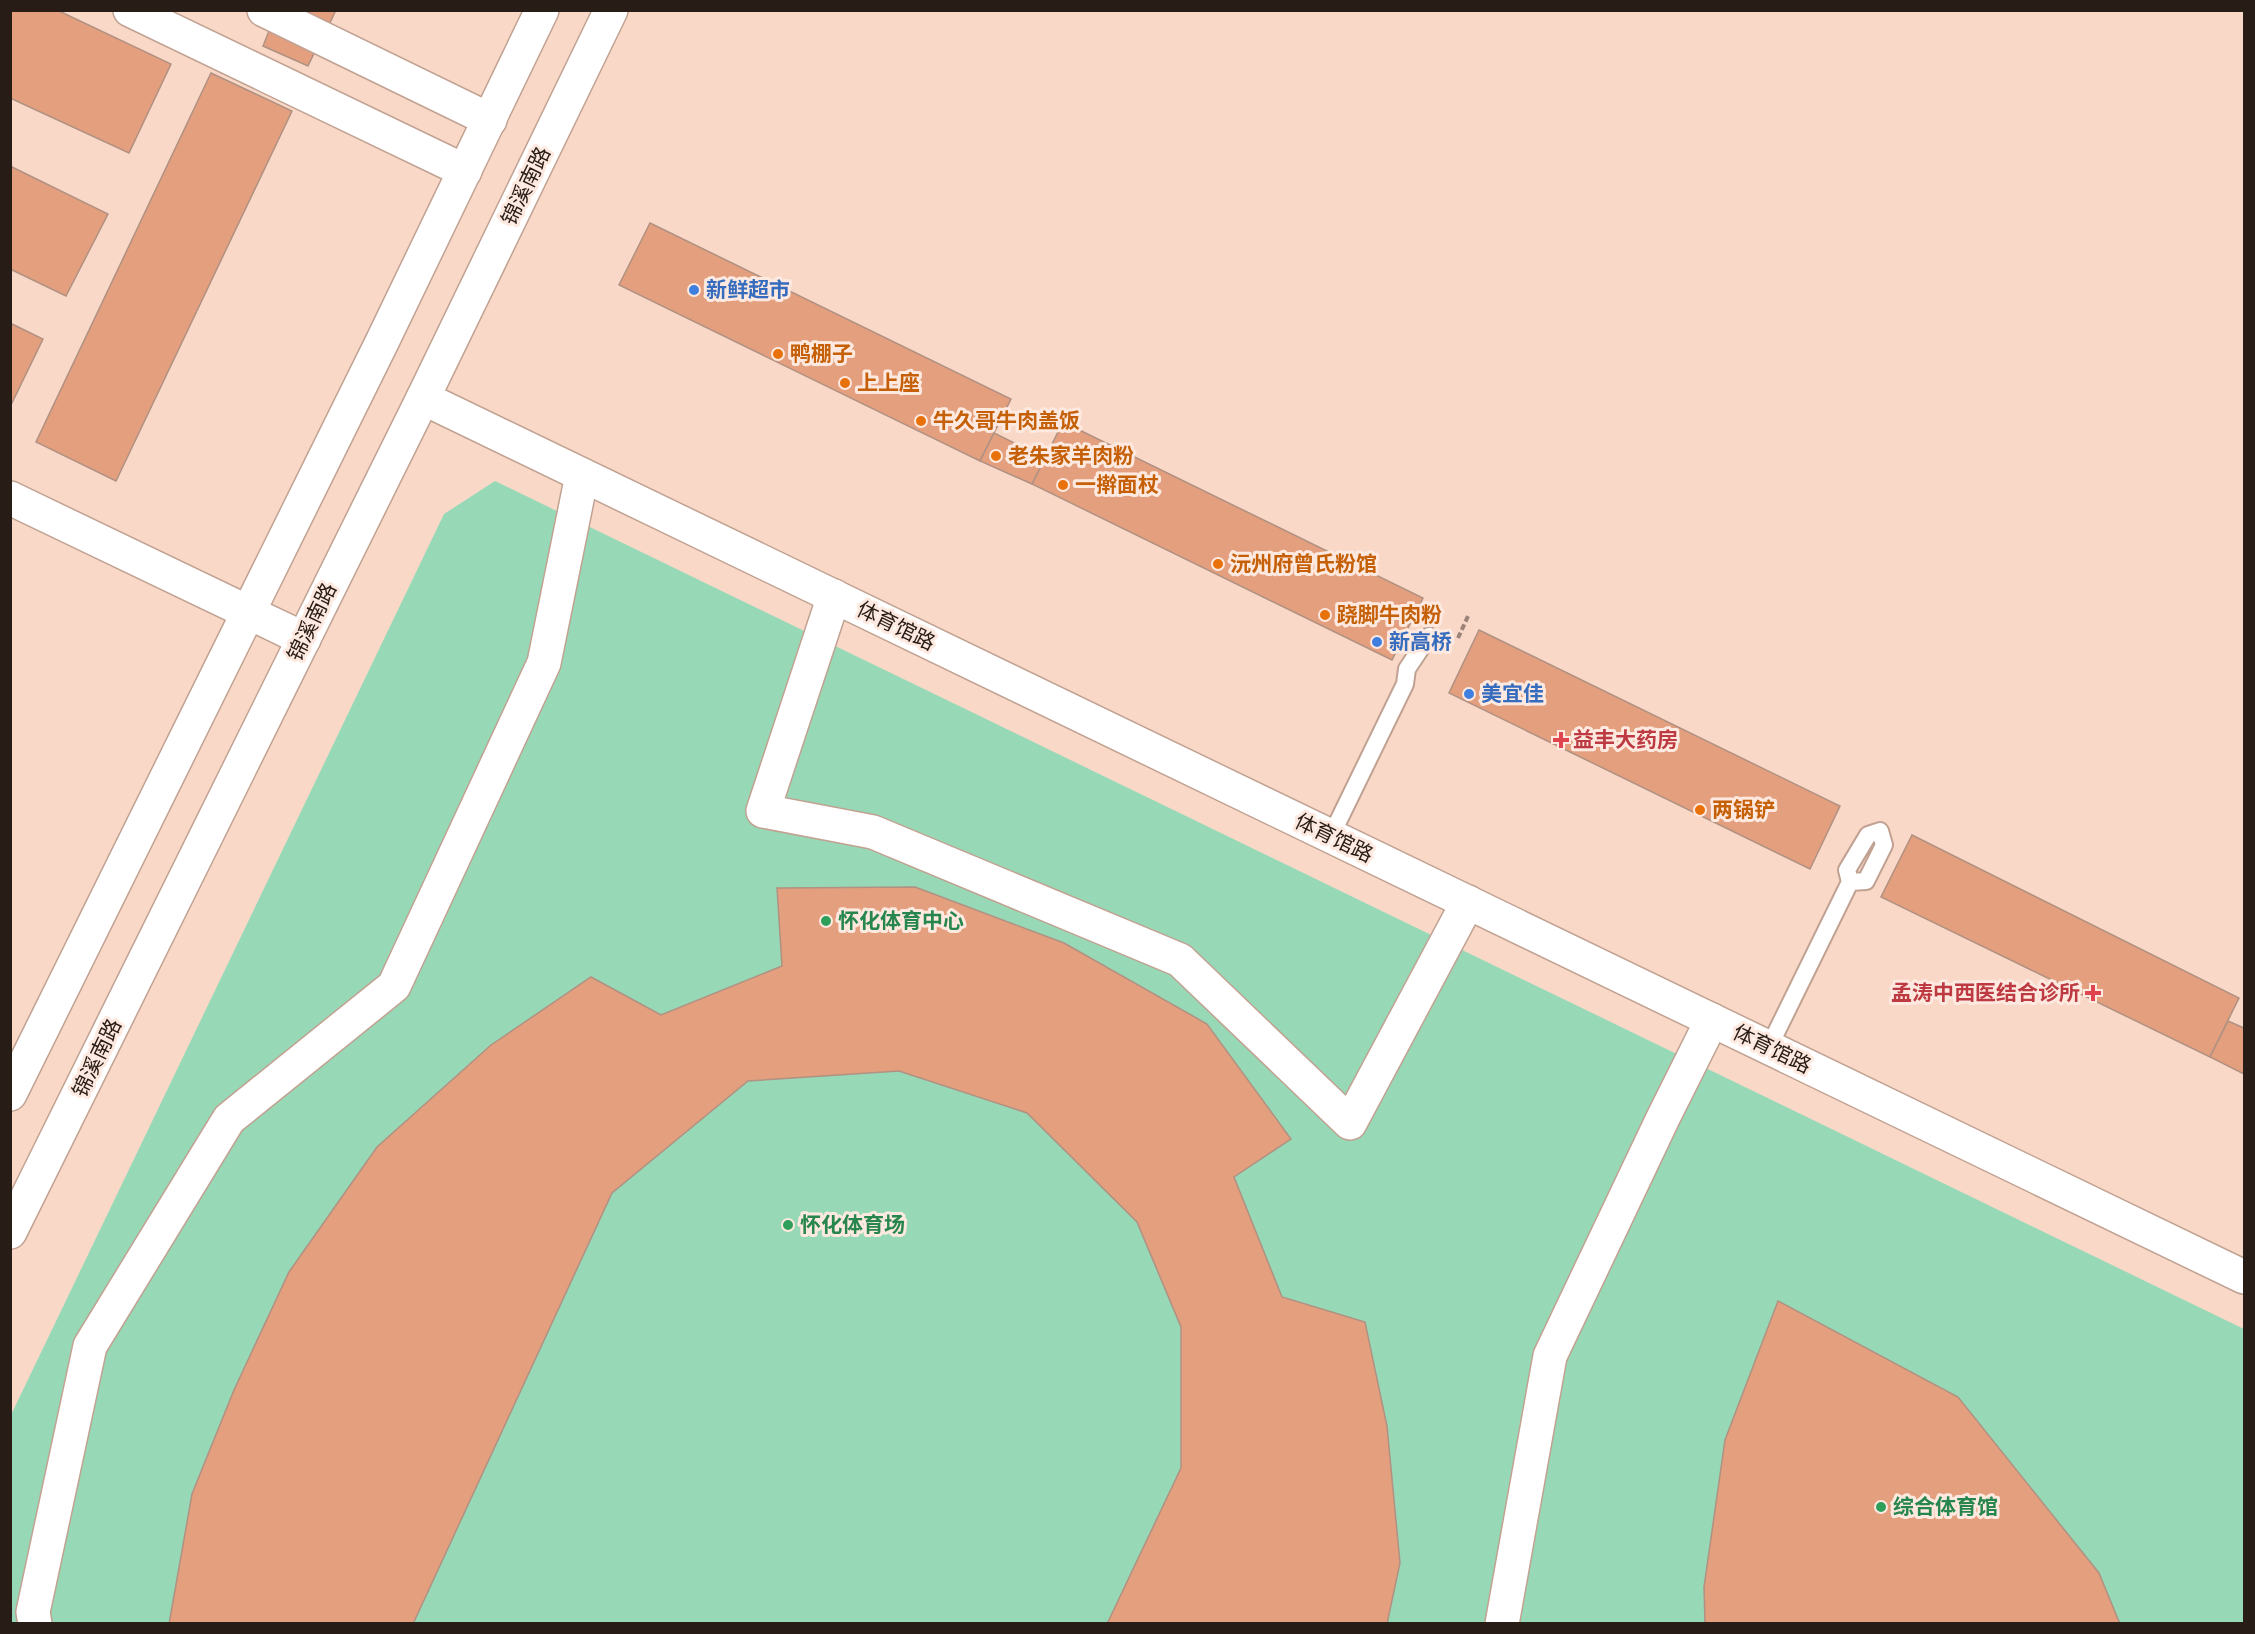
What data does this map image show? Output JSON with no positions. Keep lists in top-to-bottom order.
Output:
{
  "streets": {
    "street": ["锦溪南路", "体育馆路"]
  },
  "crossings": [
    ["锦溪南路", "体育馆路"]
  ],
  "places": {
    "other": [
      "新鲜超市",
      "鸭棚子",
      "上上座",
      "牛久哥牛肉盖饭",
      "老朱家羊肉粉",
      "一擀面杖",
      "沅州府曾氏粉馆",
      "跷脚牛肉粉",
      "新高桥",
      "美宜佳",
      "两锅铲",
      "怀化体育中心",
      "怀化体育场",
      "综合体育馆"
    ],
    "health": ["益丰大药房", "孟涛中西医结合诊所"]
  }
}
